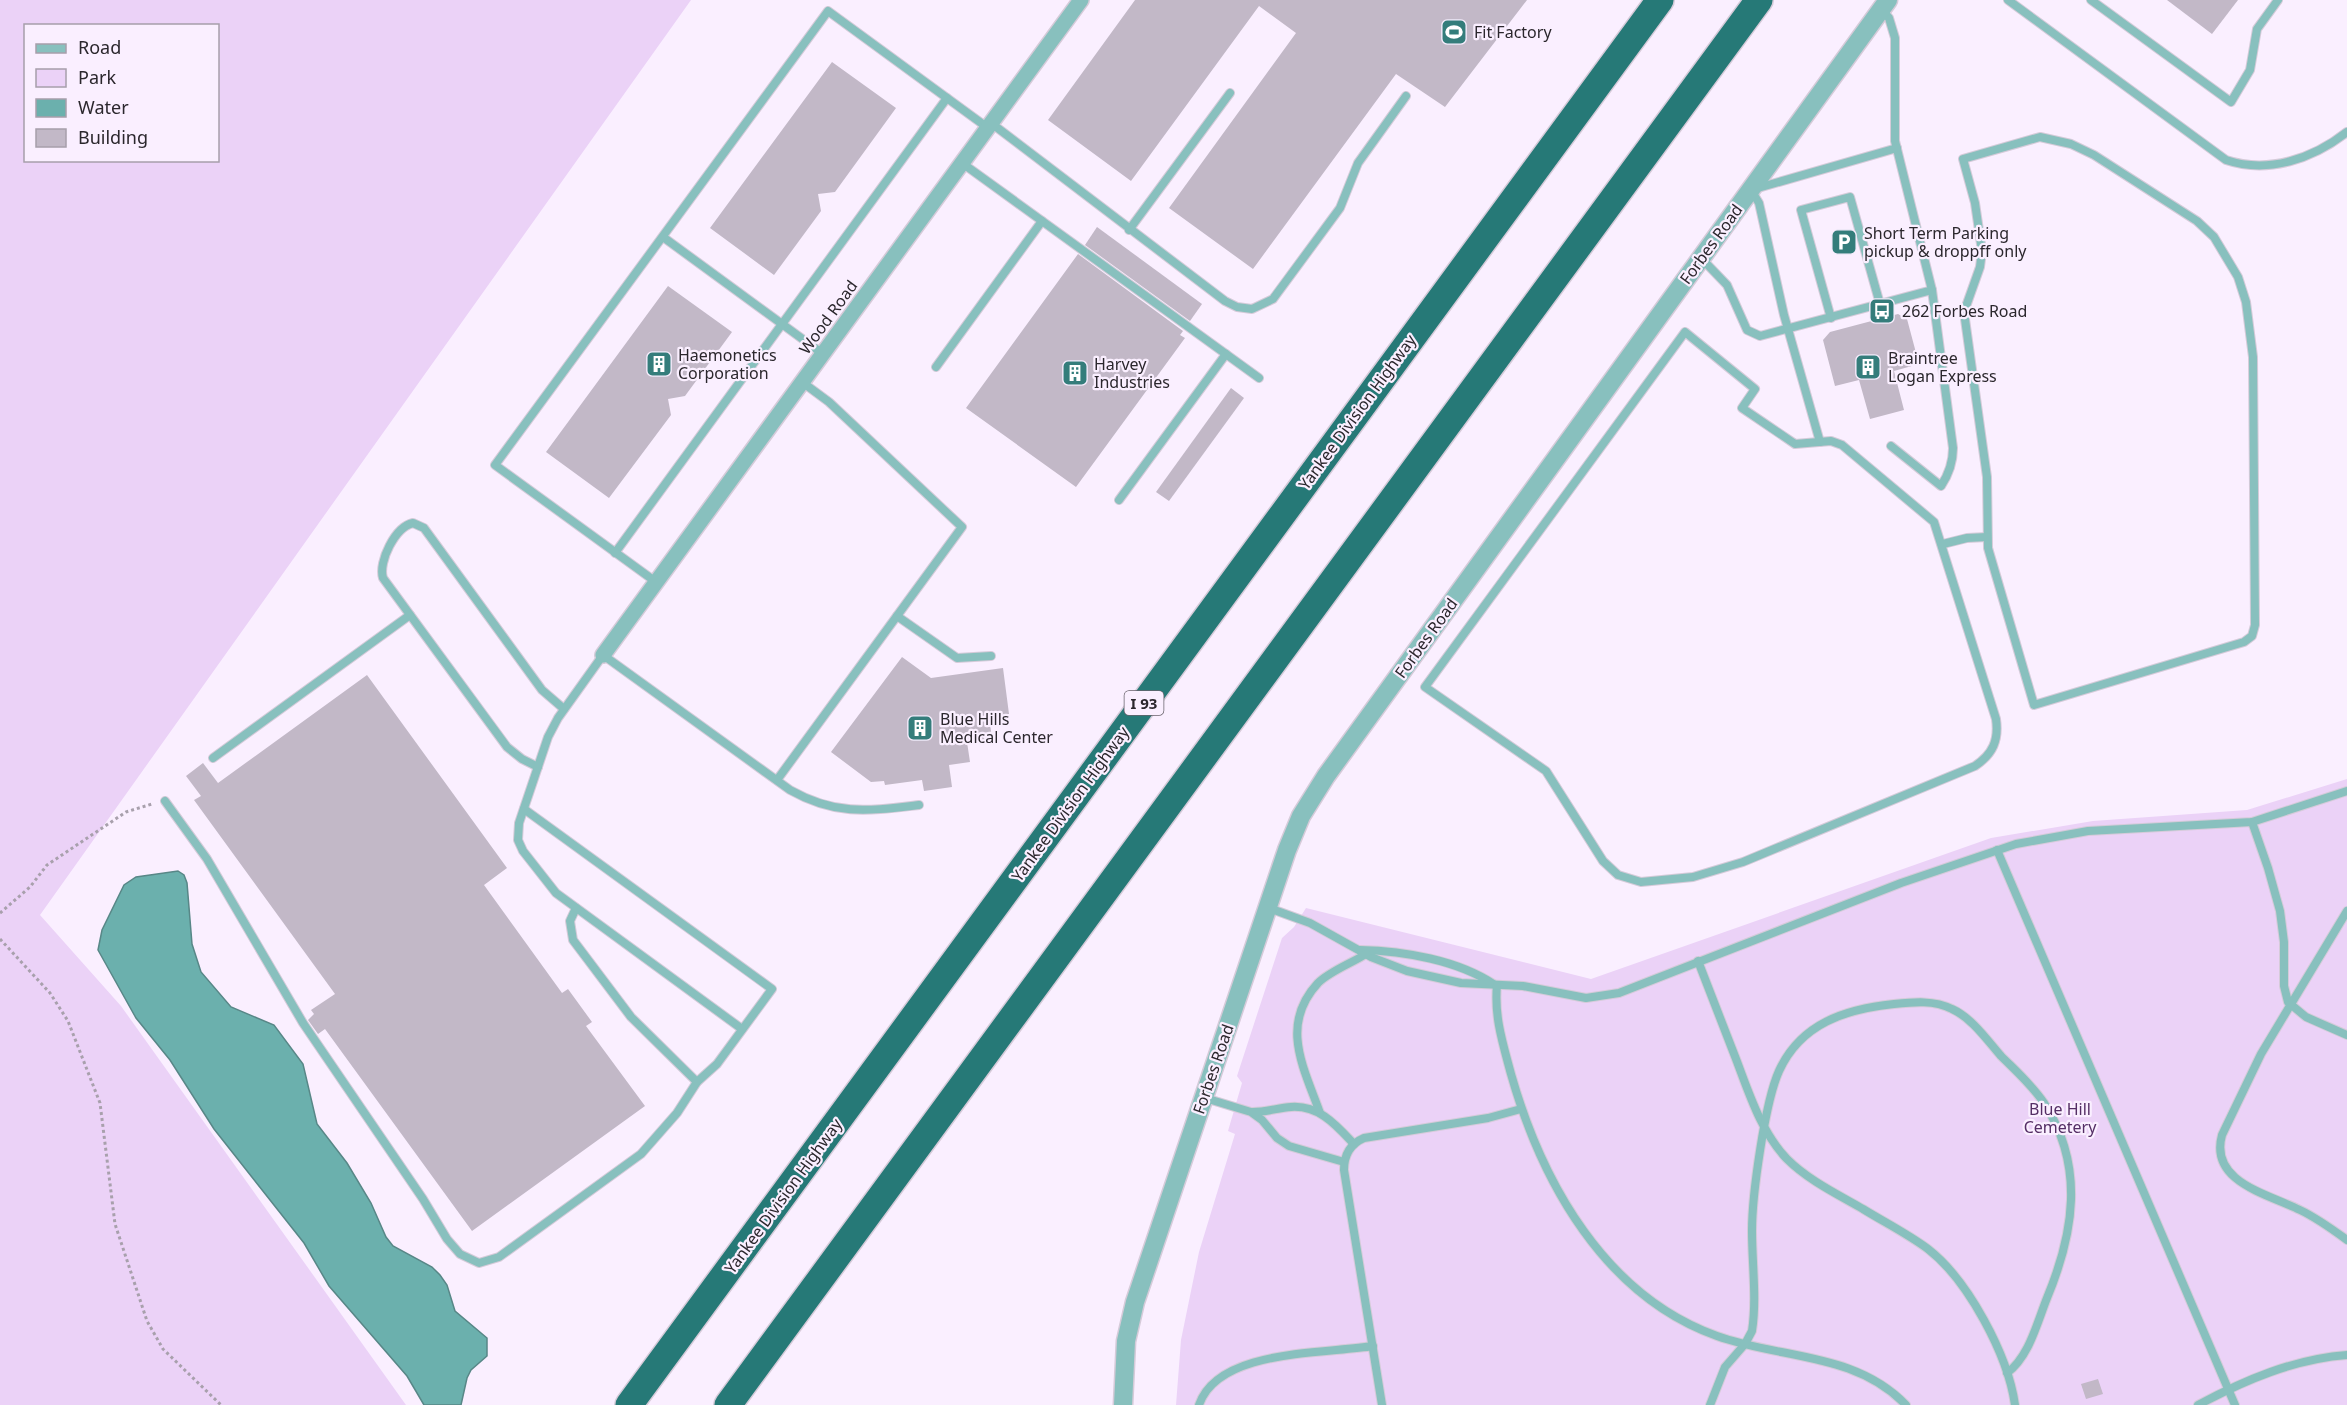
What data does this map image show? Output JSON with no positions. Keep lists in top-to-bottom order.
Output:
{
  "streets": {
    "highway": ["Yankee Division Highway", "I 93"],
    "street": ["Forbes Road", "Wood Road"]
  },
  "parks": ["Blue Hill Cemetery"],
  "places": {
    "sports": ["Fit Factory"],
    "parking": ["Short Term Parking pickup & droppff only"],
    "bus stop": ["262 Forbes Road"],
    "building": [
      "Haemonetics Corporation",
      "Braintree Logan Express",
      "Harvey Industries",
      "Blue Hills Medical Center"
    ]
  },
  "legend": [
    "Road",
    "Park",
    "Water",
    "Building"
  ]
}
